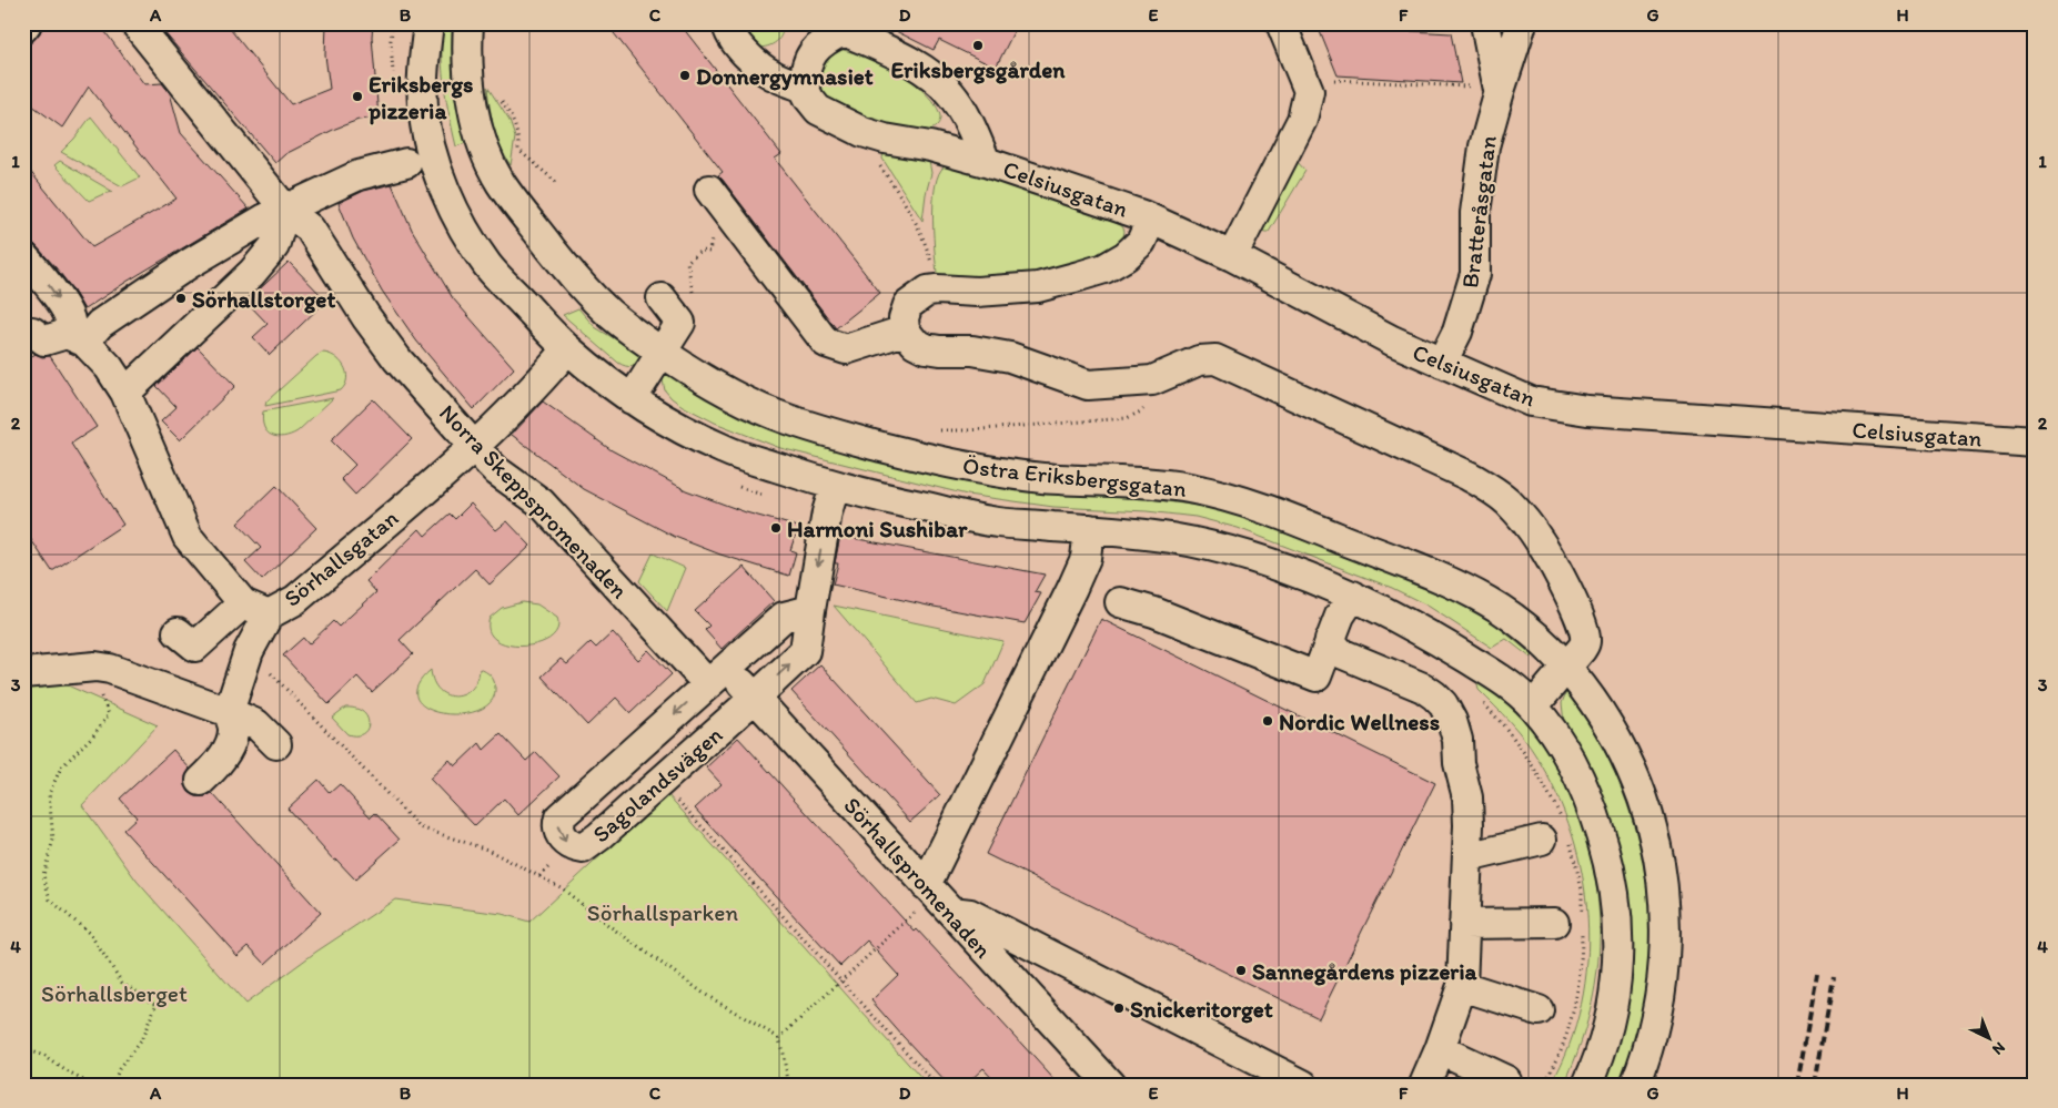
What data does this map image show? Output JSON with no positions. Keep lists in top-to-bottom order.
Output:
{
  "streets": {
    "street": [
      "Celsiusgatan",
      "Bratteråsgatan",
      "Östra Eriksbergsgatan",
      "Norra Skeppspromenaden",
      "Sörhallsgatan",
      "Sagolandsvägen",
      "Sörhallspromenaden"
    ]
  },
  "crossings": [
    ["Celsiusgatan", "Bratteråsgatan"],
    ["Östra Eriksbergsgatan", "Sörhallsgatan"],
    ["Östra Eriksbergsgatan", "Sagolandsvägen"],
    ["Norra Skeppspromenaden", "Sörhallsgatan"],
    ["Norra Skeppspromenaden", "Sagolandsvägen"],
    ["Norra Skeppspromenaden", "Sörhallspromenaden"],
    ["Sagolandsvägen", "Sörhallspromenaden"]
  ],
  "parks": ["Sörhallsparken", "Sörhallsberget"],
  "places": [
    "Eriksbergsgården",
    "Donnergymnasiet",
    "Eriksbergs pizzeria",
    "Sörhallstorget",
    "Harmoni Sushibar",
    "Nordic Wellness",
    "Sannegårdens pizzeria",
    "Snickeritorget"
  ],
  "north": "bottom right",
  "grid": {
    "columns": [
      "A",
      "B",
      "C",
      "D",
      "E",
      "F",
      "G",
      "H"
    ],
    "rows": [
      "1",
      "2",
      "3",
      "4"
    ]
  }
}
